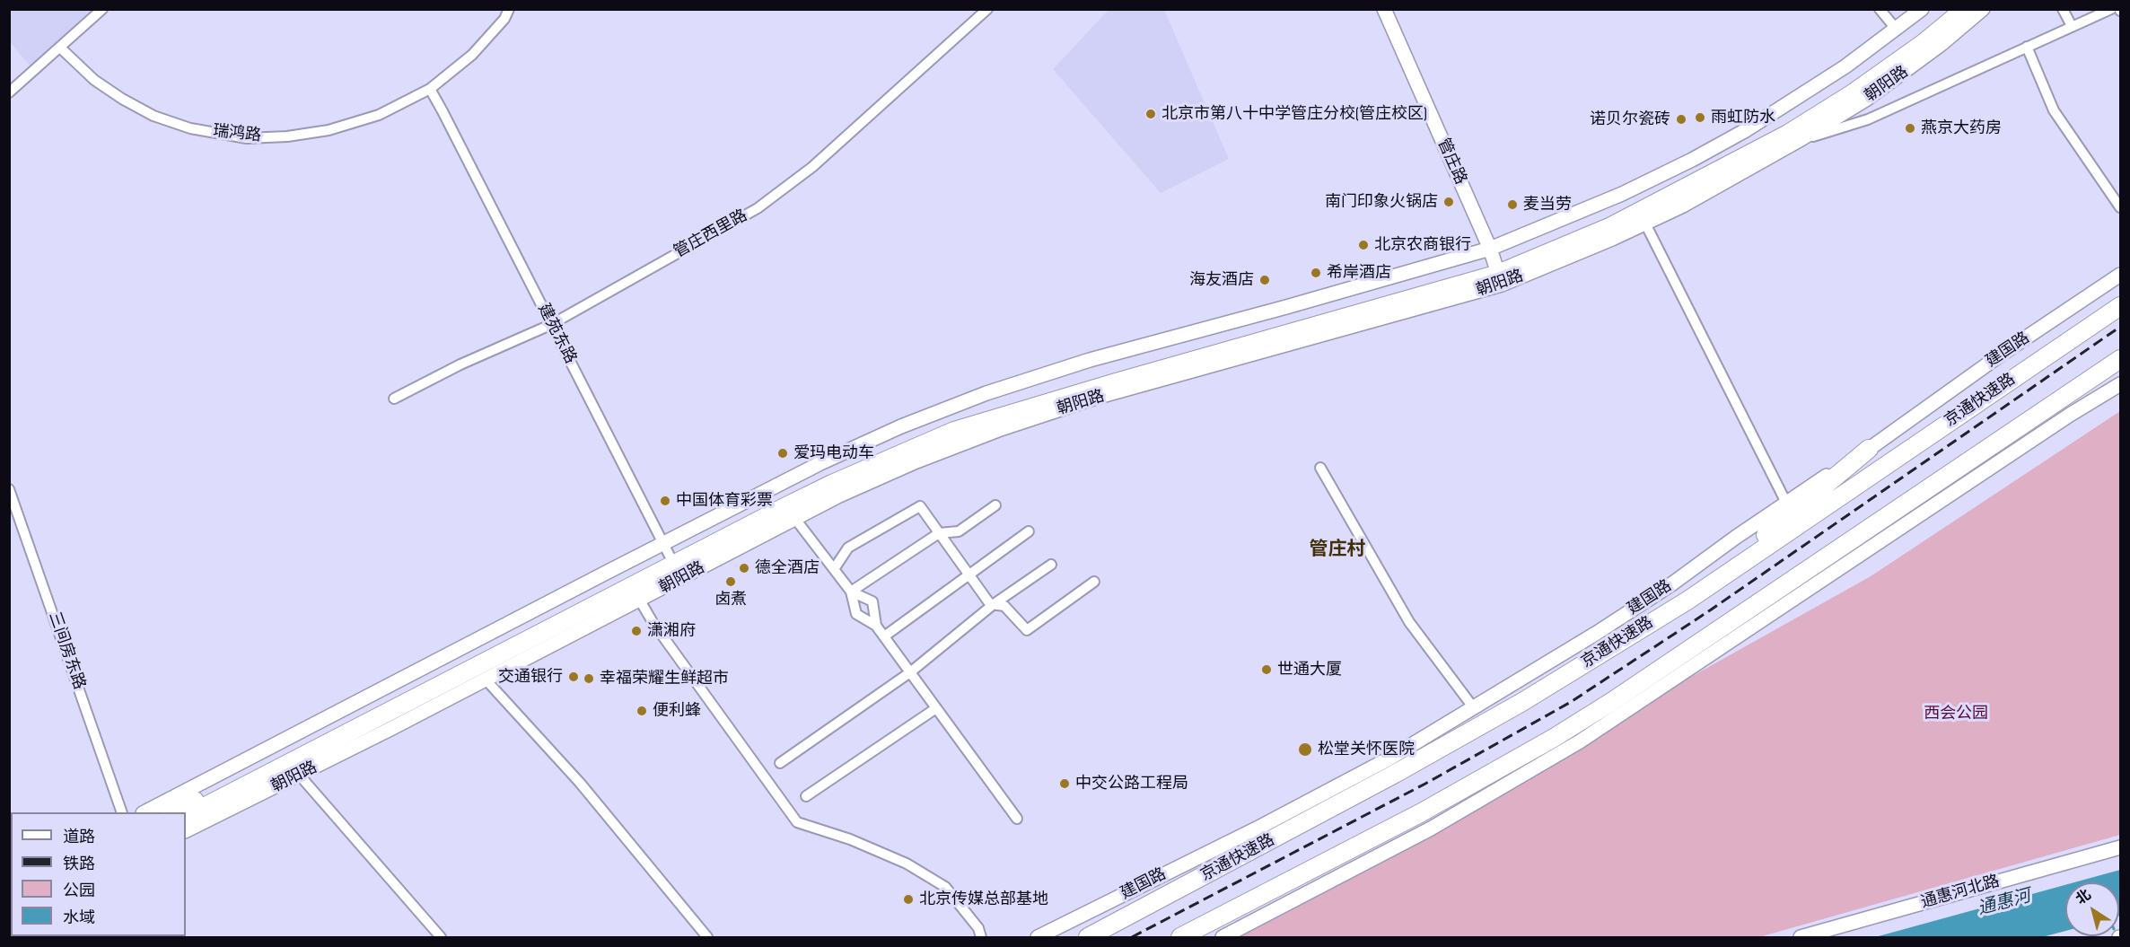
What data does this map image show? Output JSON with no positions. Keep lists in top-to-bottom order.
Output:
{
  "streets": {
    "highway": ["朝阳路", "京通快速路"],
    "street": [
      "瑞鸿路",
      "管庄路",
      "管庄西里路",
      "建苑东路",
      "建国路",
      "三间房东路",
      "通惠河北路"
    ]
  },
  "crossings": [
    ["朝阳路", "管庄路"],
    ["朝阳路", "建苑东路"],
    ["瑞鸿路", "建苑东路"],
    ["管庄西里路", "建苑东路"]
  ],
  "districts": ["管庄村"],
  "water": ["通惠河"],
  "parks": ["西会公园"],
  "places": [
    "北京市第八十中学管庄分校(管庄校区)",
    "雨虹防水",
    "诺贝尔瓷砖",
    "燕京大药房",
    "南门印象火锅店",
    "麦当劳",
    "北京农商银行",
    "希岸酒店",
    "海友酒店",
    "爱玛电动车",
    "中国体育彩票",
    "德全酒店",
    "卤煮",
    "潇湘府",
    "世通大厦",
    "交通银行",
    "幸福荣耀生鲜超市",
    "便利蜂",
    "松堂关怀医院",
    "中交公路工程局",
    "北京传媒总部基地"
  ],
  "legend": [
    "道路",
    "铁路",
    "公园",
    "水域"
  ],
  "north": "top left"
}
